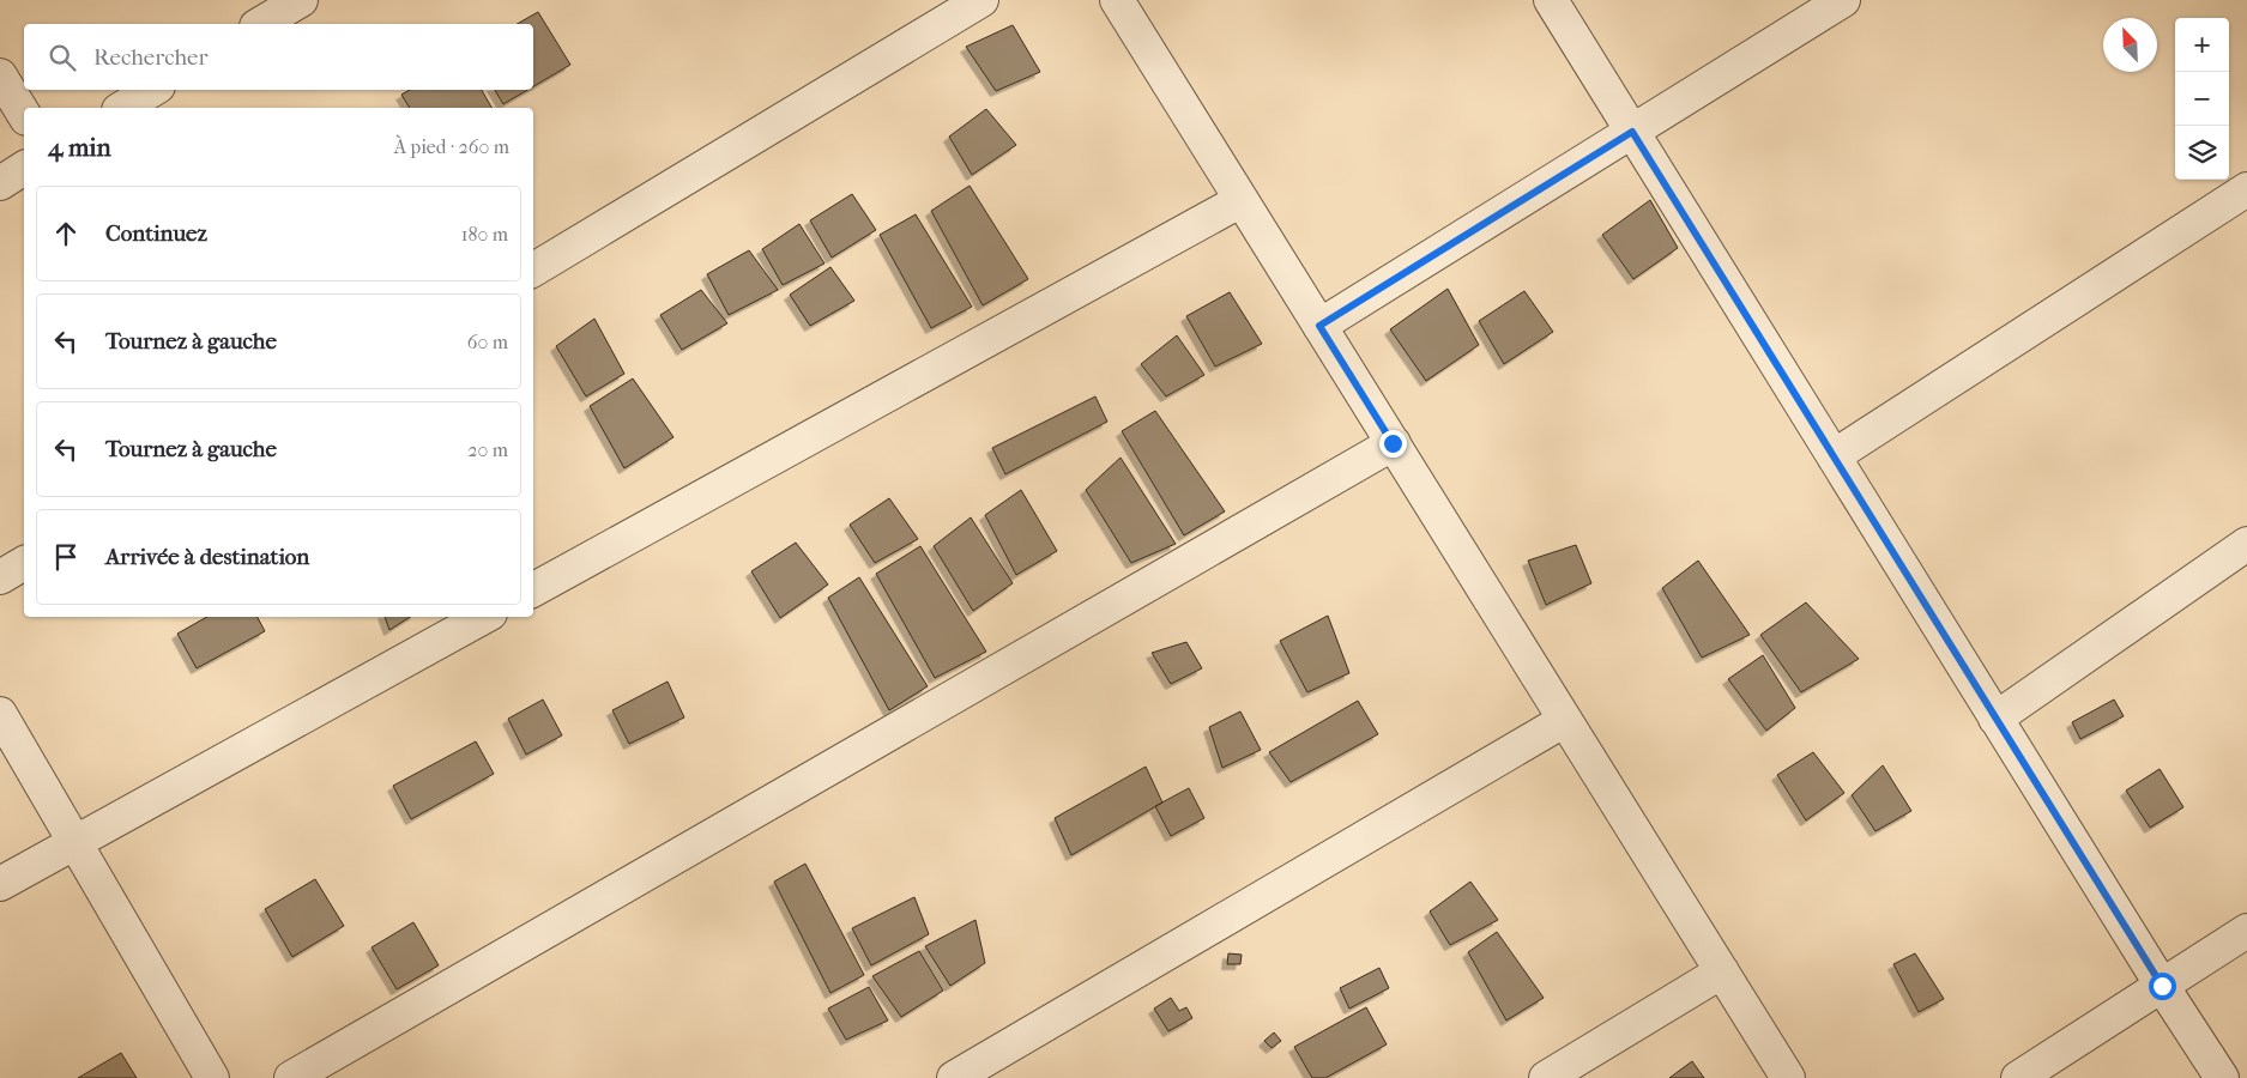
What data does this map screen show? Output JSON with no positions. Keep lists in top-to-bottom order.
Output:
{
  "north": "top left",
  "page": {
    "map_buttons": ["+", "−"],
    "search": "Rechercher",
    "heading": ["4 min", "À pied · 260 m"],
    "list": [
      ["Continuez", "180 m"],
      ["Tournez à gauche", "60 m"],
      ["Tournez à gauche", "20 m"],
      "Arrivée à destination"
    ]
  }
}
